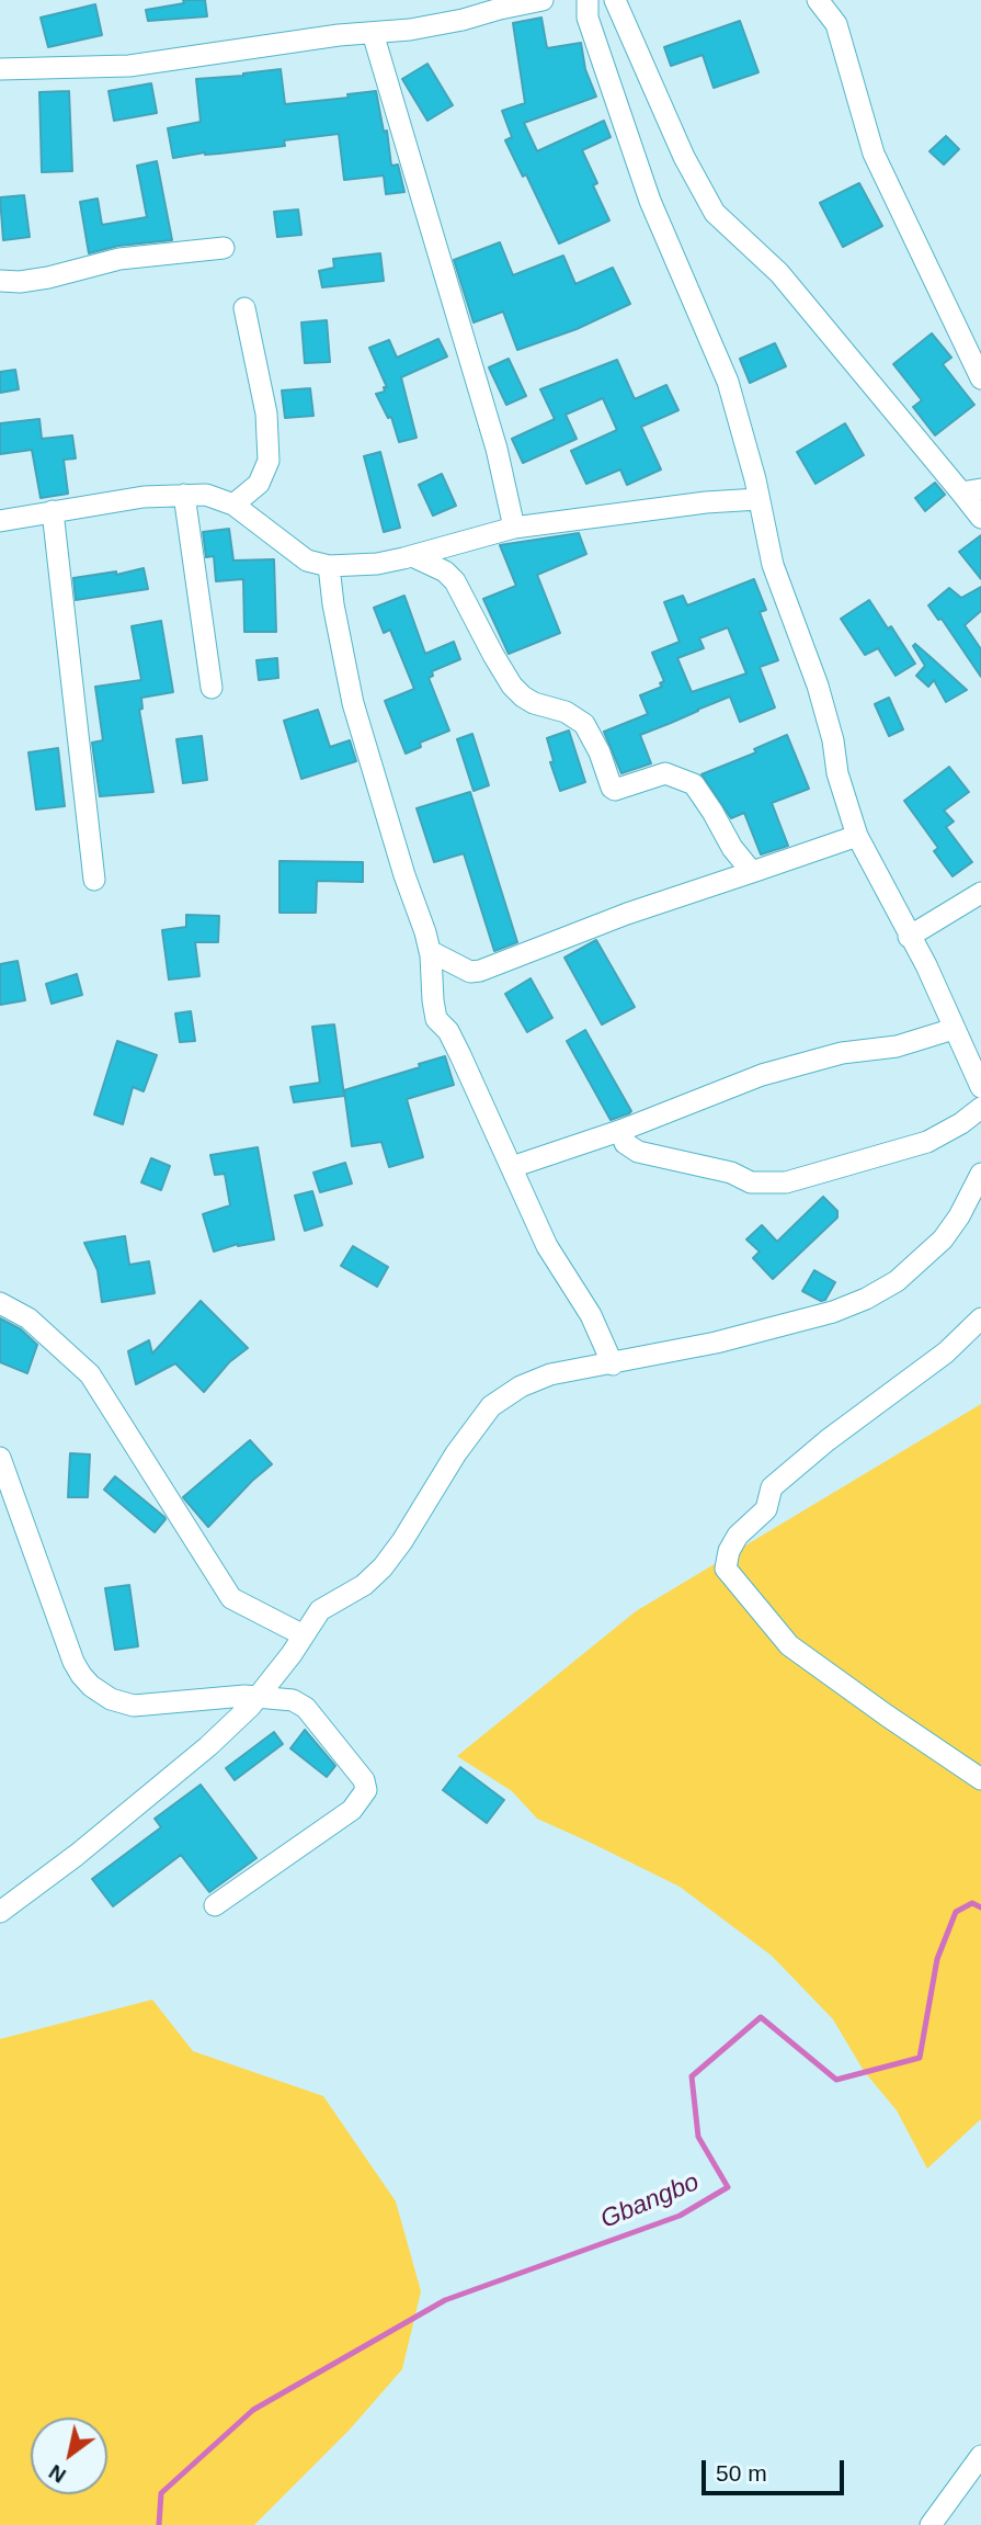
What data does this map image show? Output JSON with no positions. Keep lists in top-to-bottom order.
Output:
{
  "water": ["Gbangbo"],
  "scale_bar": "50 m",
  "north": "bottom left"
}
